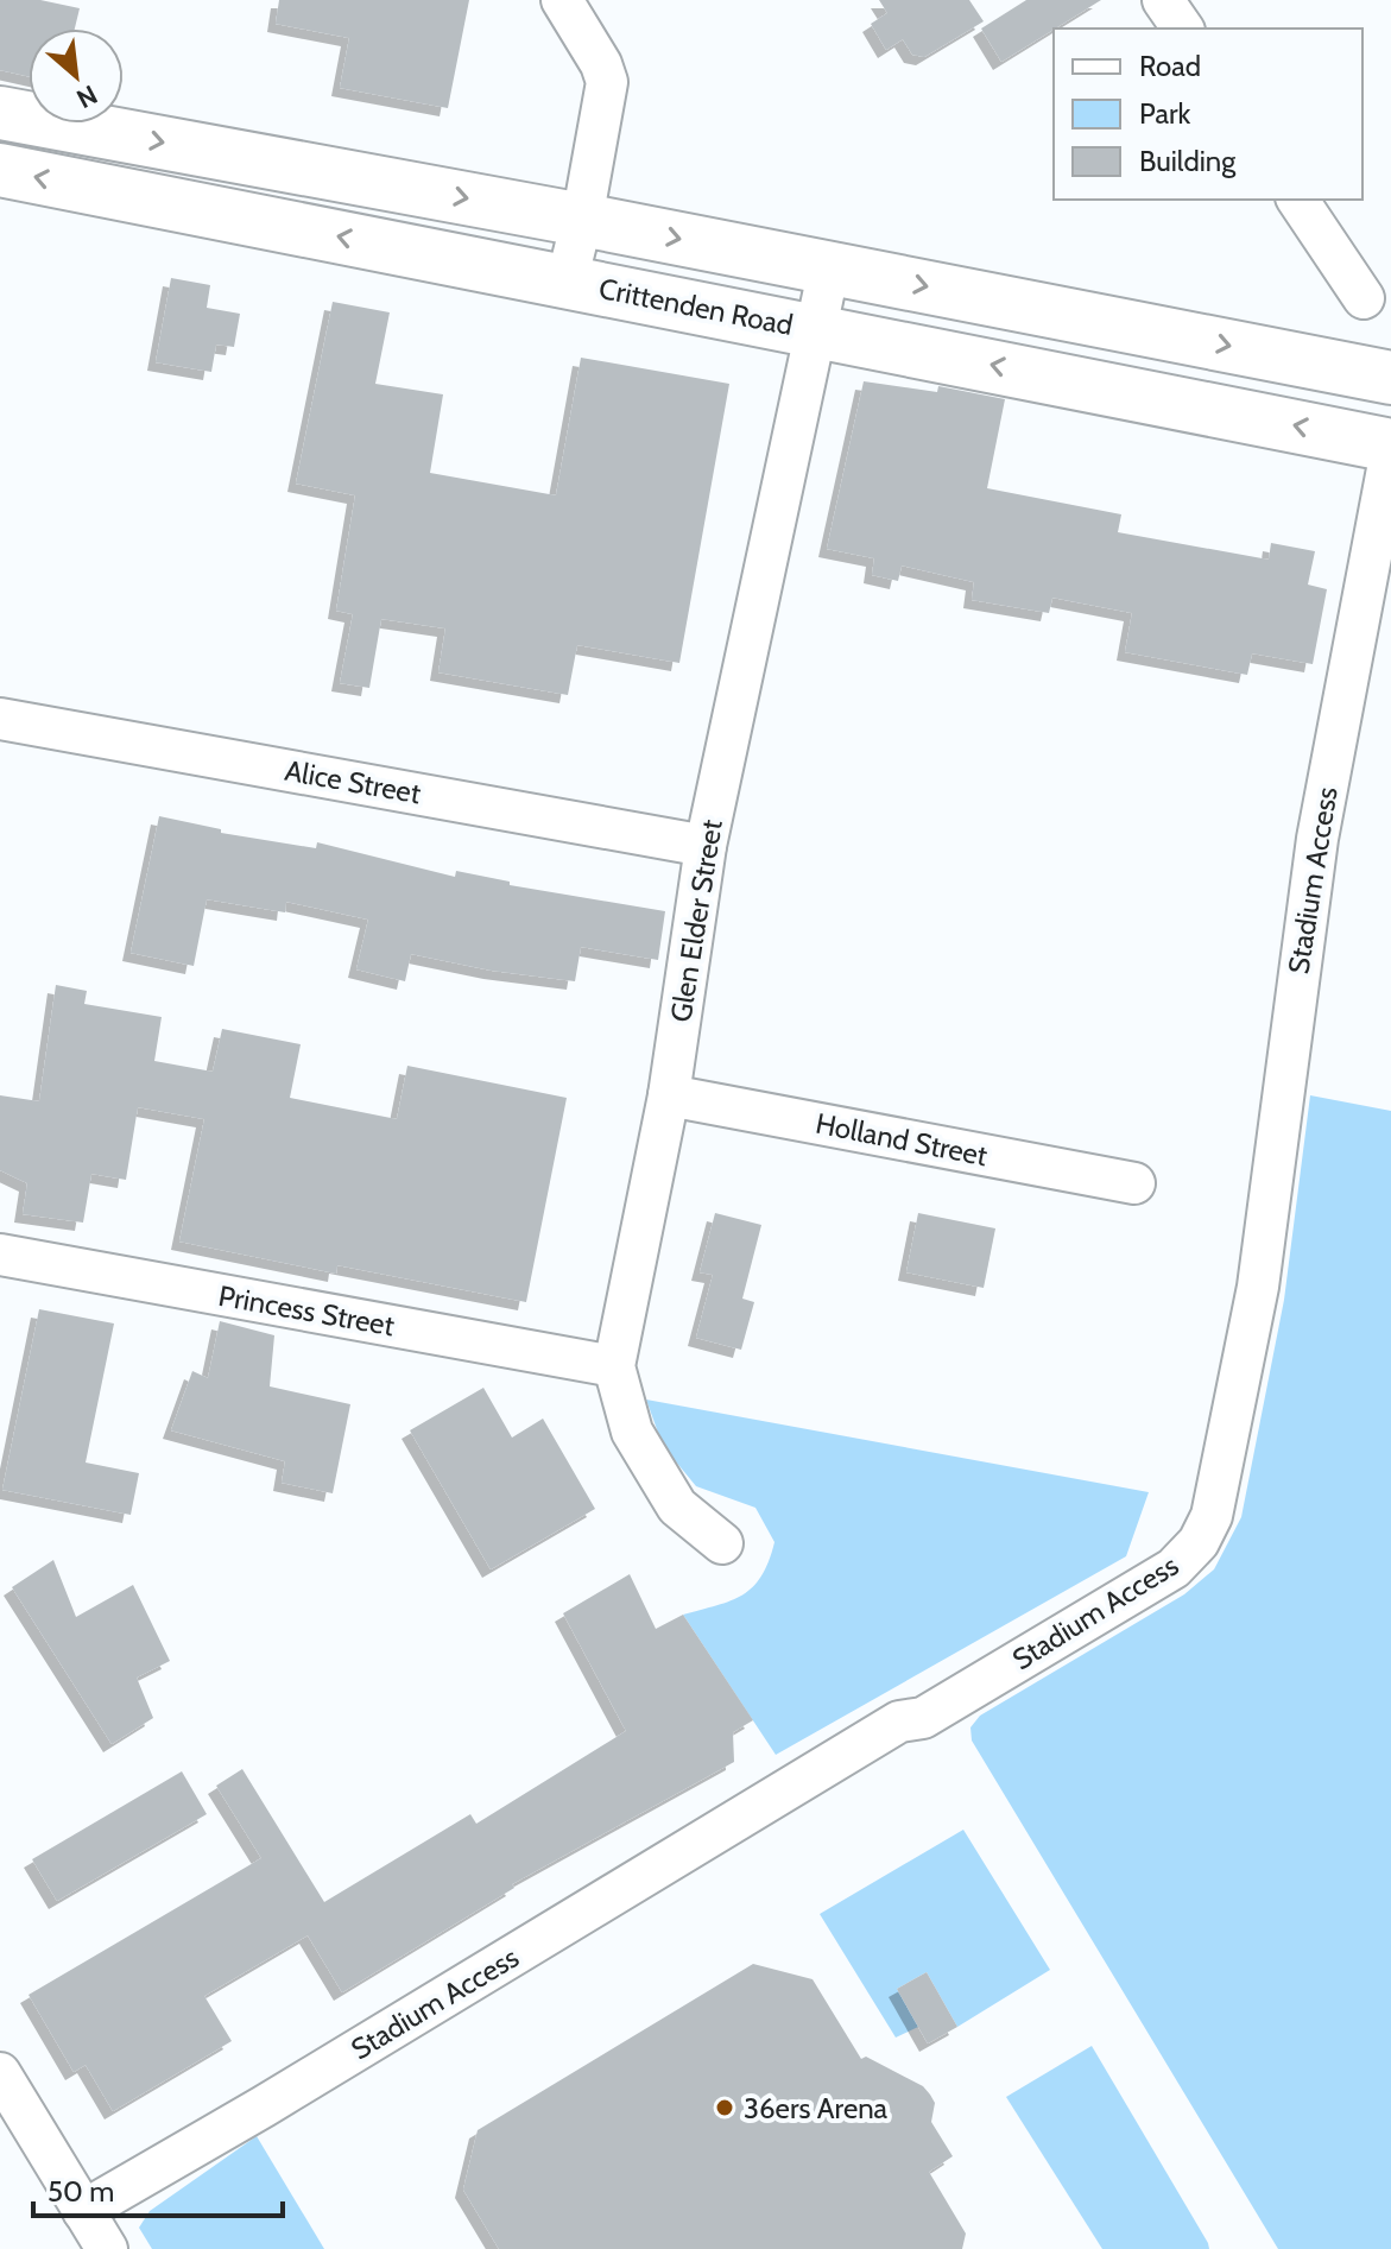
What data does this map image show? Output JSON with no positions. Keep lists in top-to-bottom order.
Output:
{
  "streets": {
    "main road": ["Crittenden Road"],
    "street": [
      "Alice Street",
      "Stadium Access",
      "Glen Elder Street",
      "Holland Street",
      "Princess Street"
    ]
  },
  "crossings": [
    ["Crittenden Road", "Stadium Access"],
    ["Crittenden Road", "Glen Elder Street"],
    ["Alice Street", "Glen Elder Street"],
    ["Glen Elder Street", "Holland Street"],
    ["Glen Elder Street", "Princess Street"]
  ],
  "places": ["36ers Arena"],
  "legend": ["Road", "Park", "Building"],
  "scale_bar": "50 m",
  "north": "bottom right"
}
